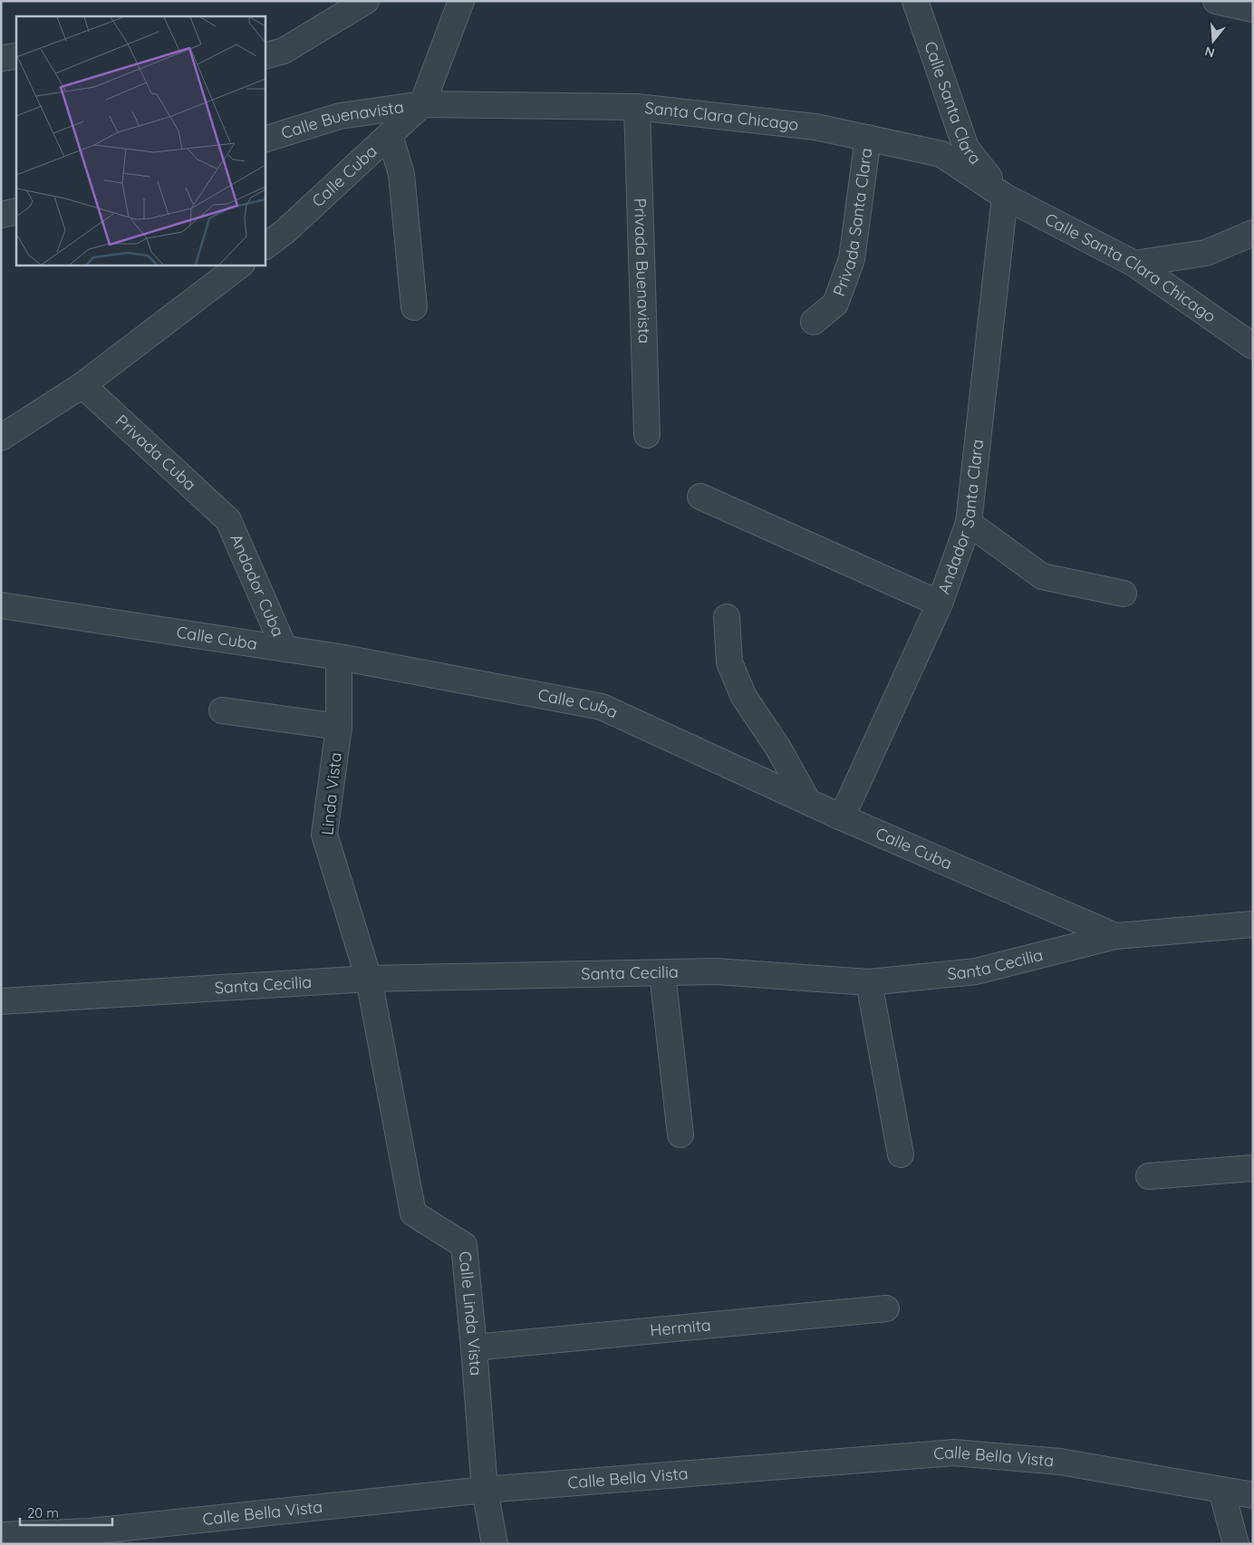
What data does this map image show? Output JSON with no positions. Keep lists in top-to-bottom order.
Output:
{
  "streets": {
    "street": [
      "Calle Santa Clara",
      "Santa Clara Chicago",
      "Calle Buenavista",
      "Calle Cuba",
      "Privada Santa Clara",
      "Calle Santa Clara Chicago",
      "Privada Buenavista",
      "Privada Cuba",
      "Andador Santa Clara",
      "Andador Cuba",
      "Linda Vista",
      "Santa Cecilia",
      "Calle Linda Vista",
      "Hermita",
      "Calle Bella Vista"
    ]
  },
  "crossings": [
    ["Calle Santa Clara", "Santa Clara Chicago"],
    ["Calle Santa Clara", "Calle Santa Clara Chicago"],
    ["Calle Santa Clara", "Andador Santa Clara"],
    ["Santa Clara Chicago", "Calle Buenavista"],
    ["Santa Clara Chicago", "Calle Cuba"],
    ["Santa Clara Chicago", "Privada Santa Clara"],
    ["Santa Clara Chicago", "Calle Santa Clara Chicago"],
    ["Santa Clara Chicago", "Privada Buenavista"],
    ["Santa Clara Chicago", "Andador Santa Clara"],
    ["Calle Buenavista", "Calle Cuba"],
    ["Calle Cuba", "Andador Santa Clara"],
    ["Calle Cuba", "Andador Cuba"],
    ["Calle Cuba", "Linda Vista"],
    ["Calle Cuba", "Santa Cecilia"],
    ["Calle Santa Clara Chicago", "Andador Santa Clara"],
    ["Privada Cuba", "Andador Cuba"],
    ["Linda Vista", "Santa Cecilia"],
    ["Linda Vista", "Calle Linda Vista"],
    ["Santa Cecilia", "Calle Linda Vista"],
    ["Calle Linda Vista", "Hermita"],
    ["Calle Linda Vista", "Calle Bella Vista"]
  ],
  "scale_bar": "20 m",
  "north": "bottom"
}
